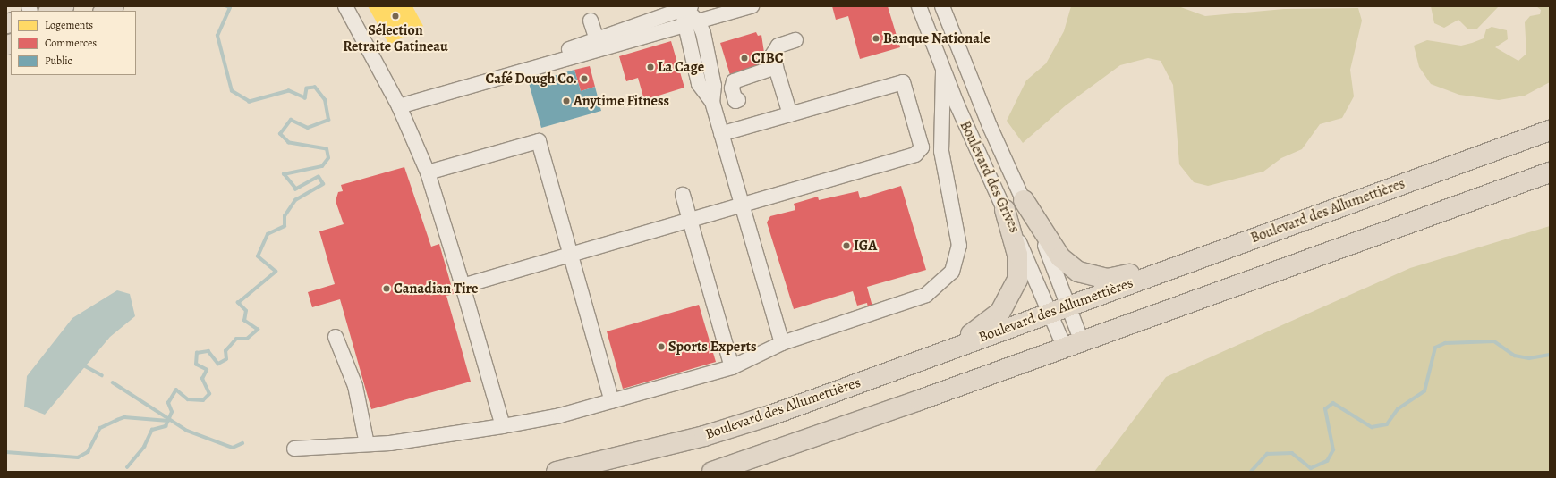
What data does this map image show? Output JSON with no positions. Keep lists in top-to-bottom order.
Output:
{
  "streets": {
    "highway": ["Boulevard des Allumettières"],
    "street": ["Boulevard des Grives"]
  },
  "crossings": [
    ["Boulevard des Grives", "Boulevard des Allumettières"]
  ],
  "places": [
    "Sélection Retraite Gatineau",
    "Banque Nationale",
    "CIBC",
    "La Cage",
    "Café Dough Co.",
    "Anytime Fitness",
    "IGA",
    "Canadian Tire",
    "Sports Experts"
  ],
  "legend": ["Logements", "Commerces", "Public"]
}
